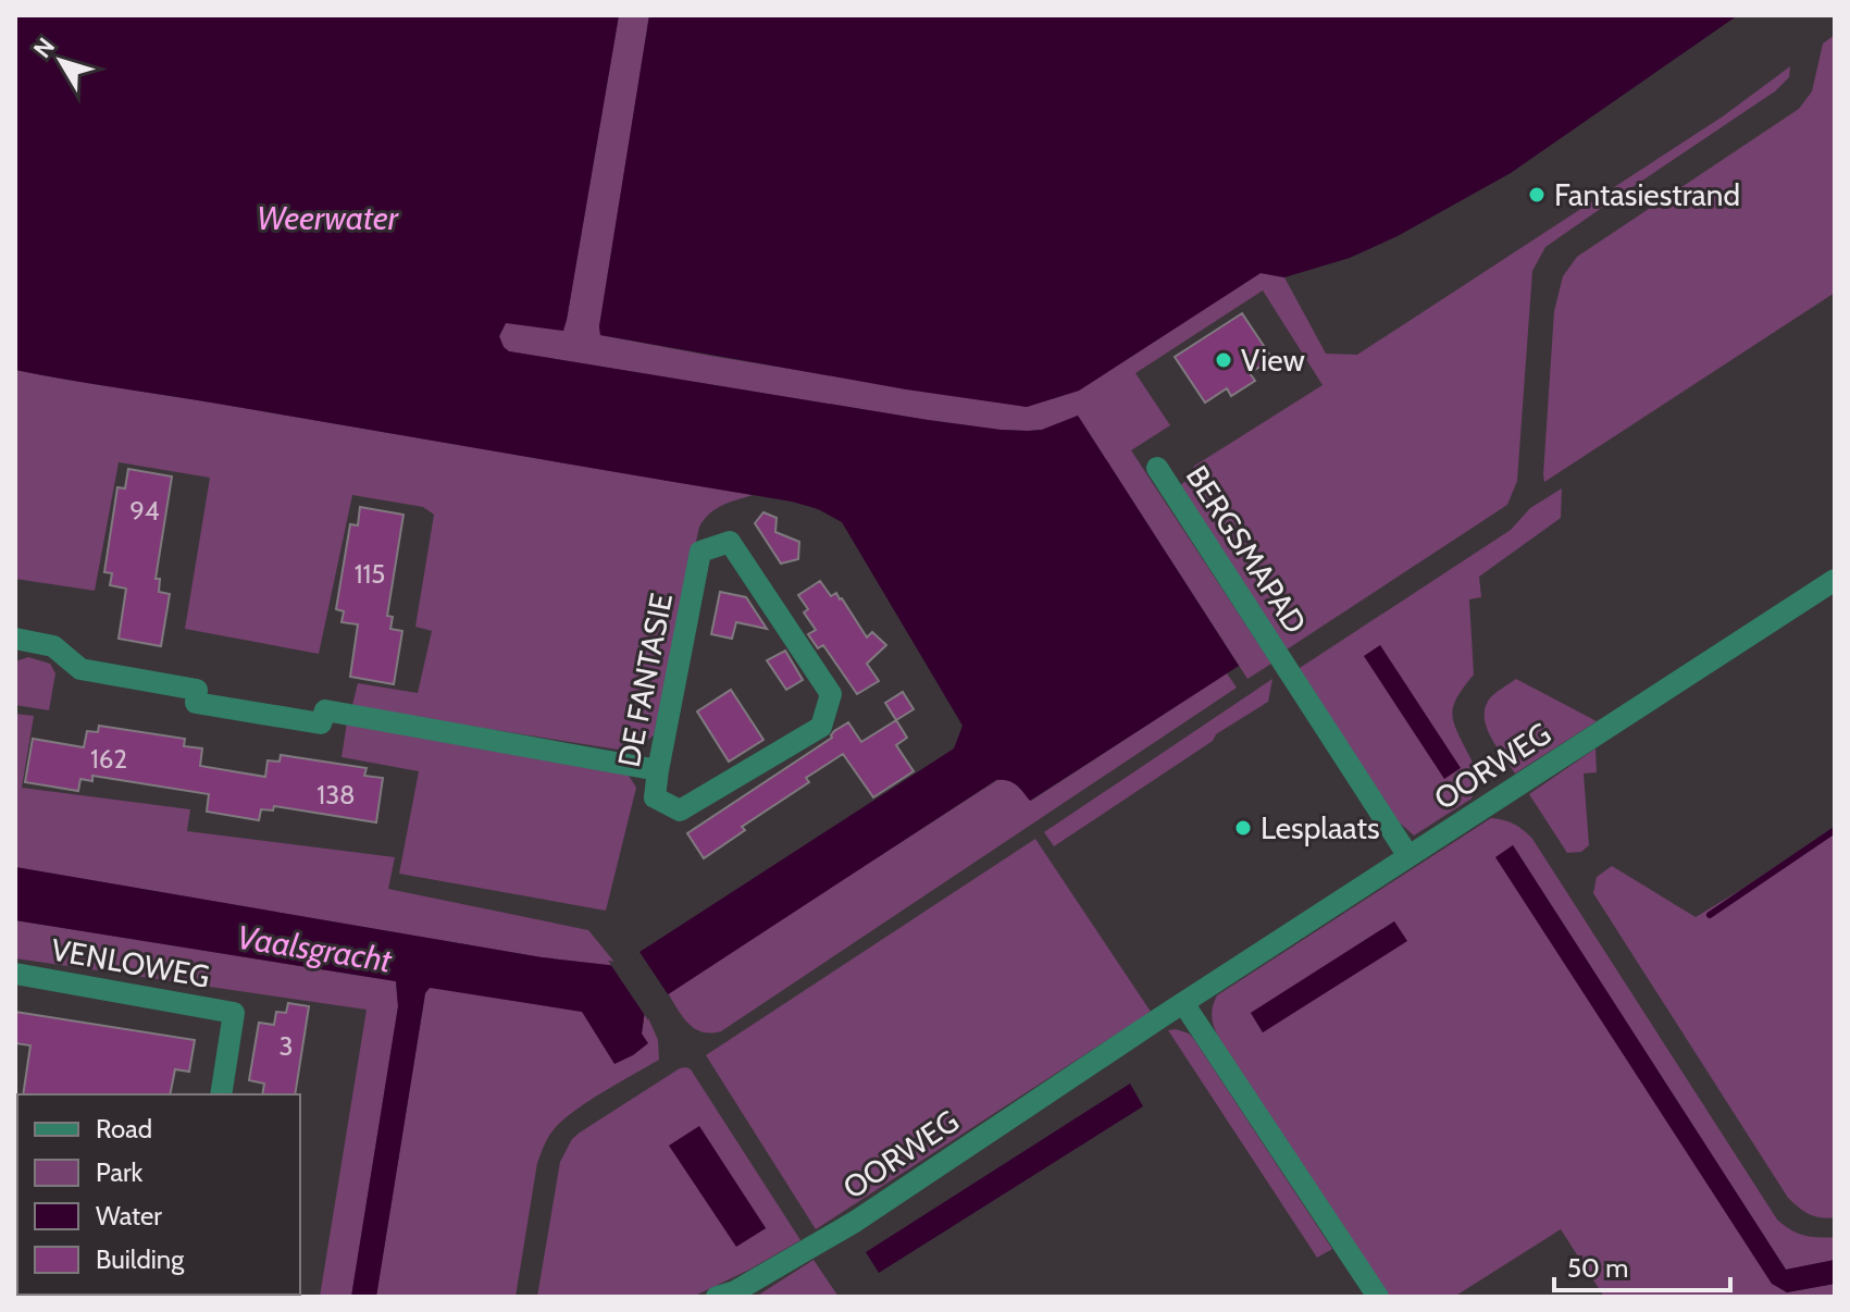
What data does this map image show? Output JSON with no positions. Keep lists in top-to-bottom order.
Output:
{
  "streets": {
    "street": [
      "BERGSMAPAD",
      "DE FANTASIE",
      "OORWEG",
      "VENLOWEG"
    ]
  },
  "crossings": [
    ["BERGSMAPAD", "OORWEG"]
  ],
  "water": ["Weerwater", "Vaalsgracht"],
  "places": ["Fantasiestrand", "View", "Lesplaats"],
  "house_numbers": [
    "94",
    "115",
    "162",
    "138",
    "3"
  ],
  "legend": [
    "Road",
    "Park",
    "Water",
    "Building"
  ],
  "scale_bar": "50 m",
  "north": "top left"
}
